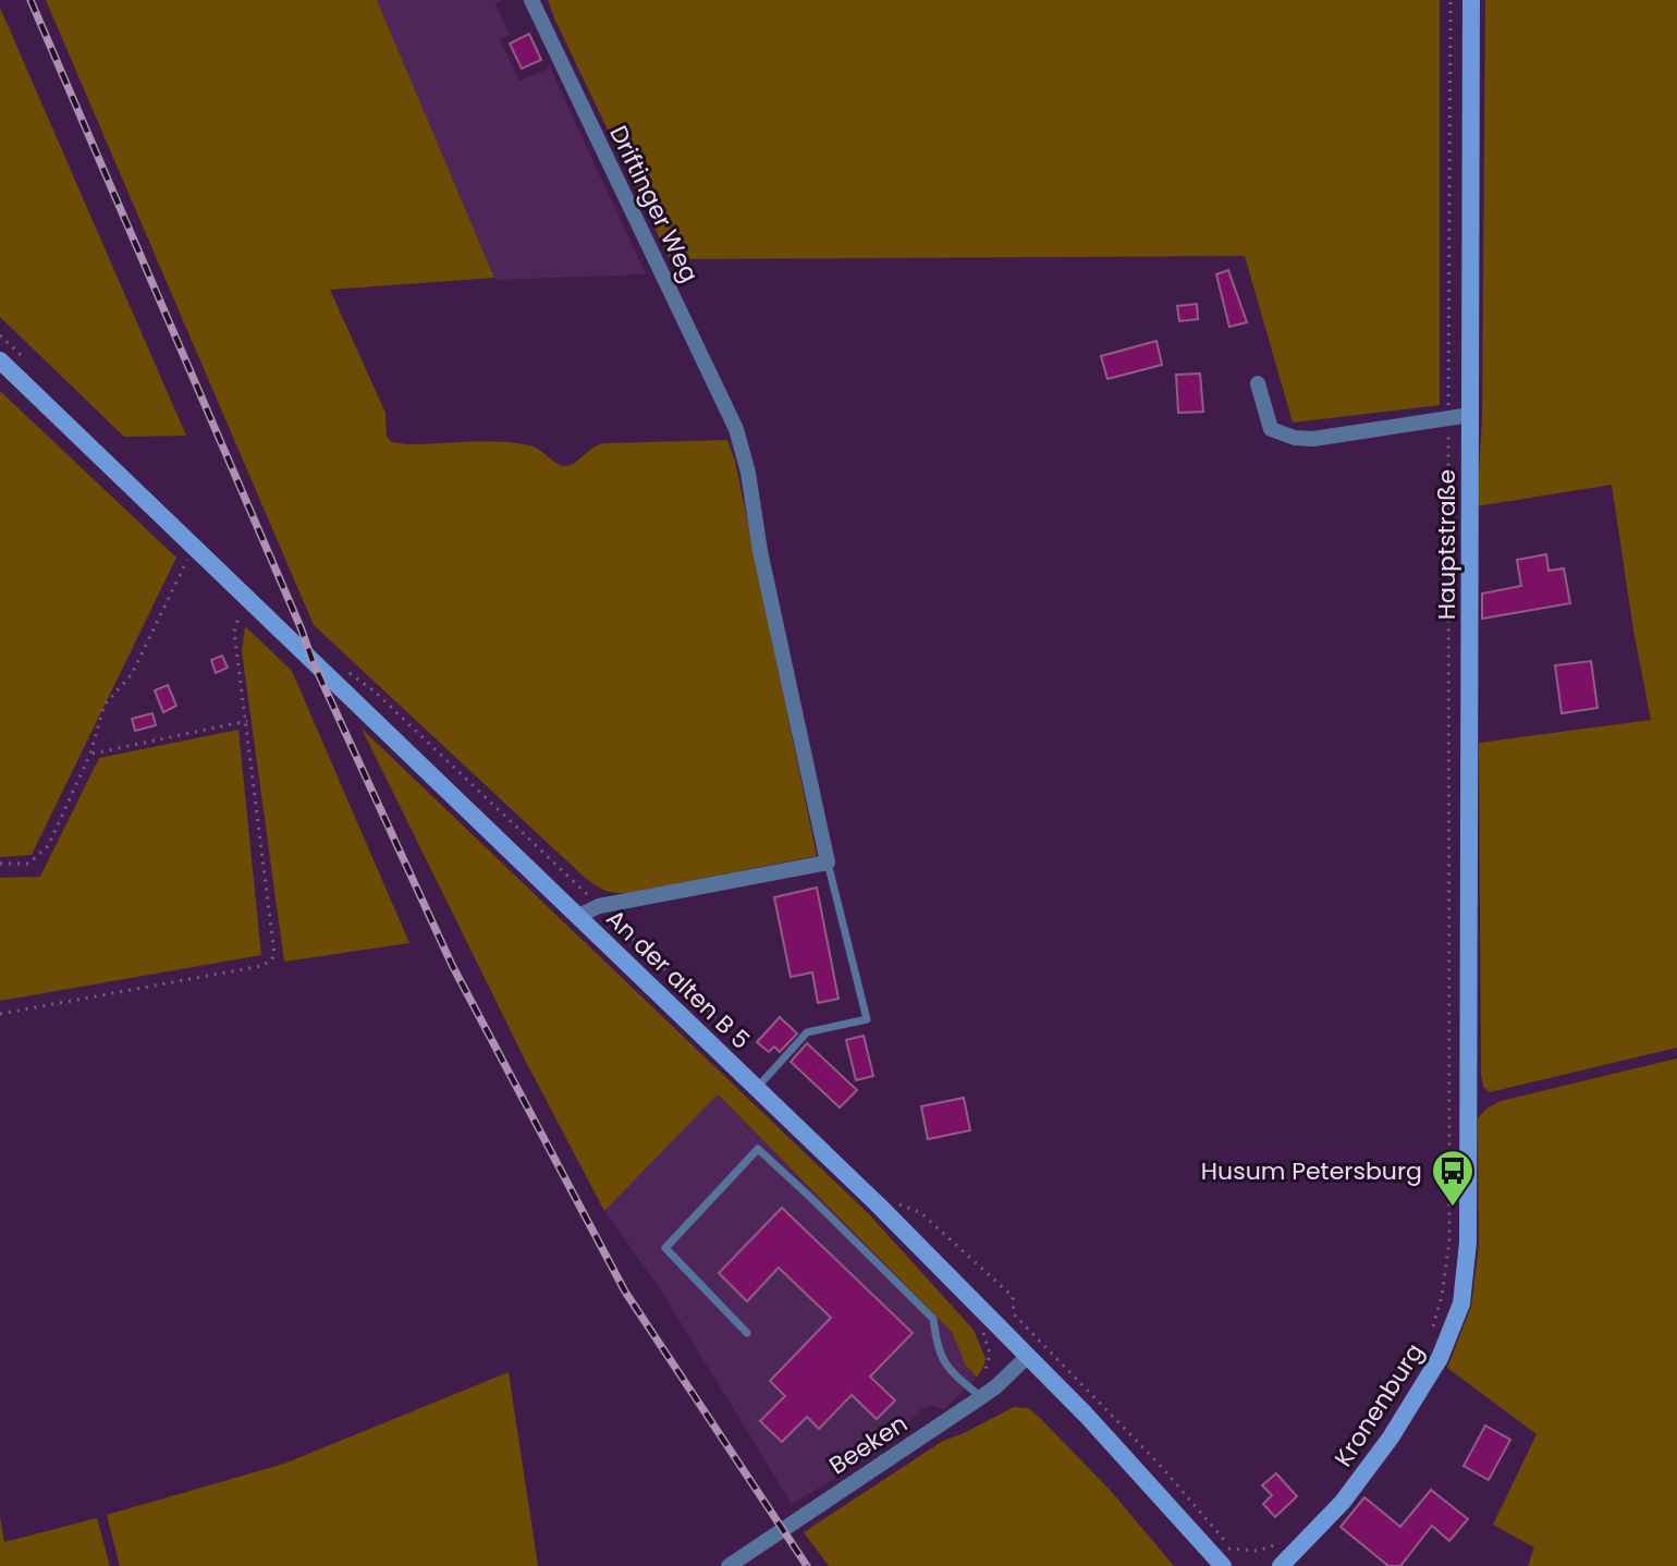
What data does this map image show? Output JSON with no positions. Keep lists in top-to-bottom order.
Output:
{
  "streets": {
    "main road": ["Hauptstraße", "An der alten B 5", "Kronenburg"],
    "street": ["Driftinger Weg", "Beeken"]
  },
  "crossings": [
    ["Hauptstraße", "Kronenburg"],
    ["An der alten B 5", "Beeken"]
  ],
  "places": {
    "bus stop": ["Husum Petersburg"]
  }
}
